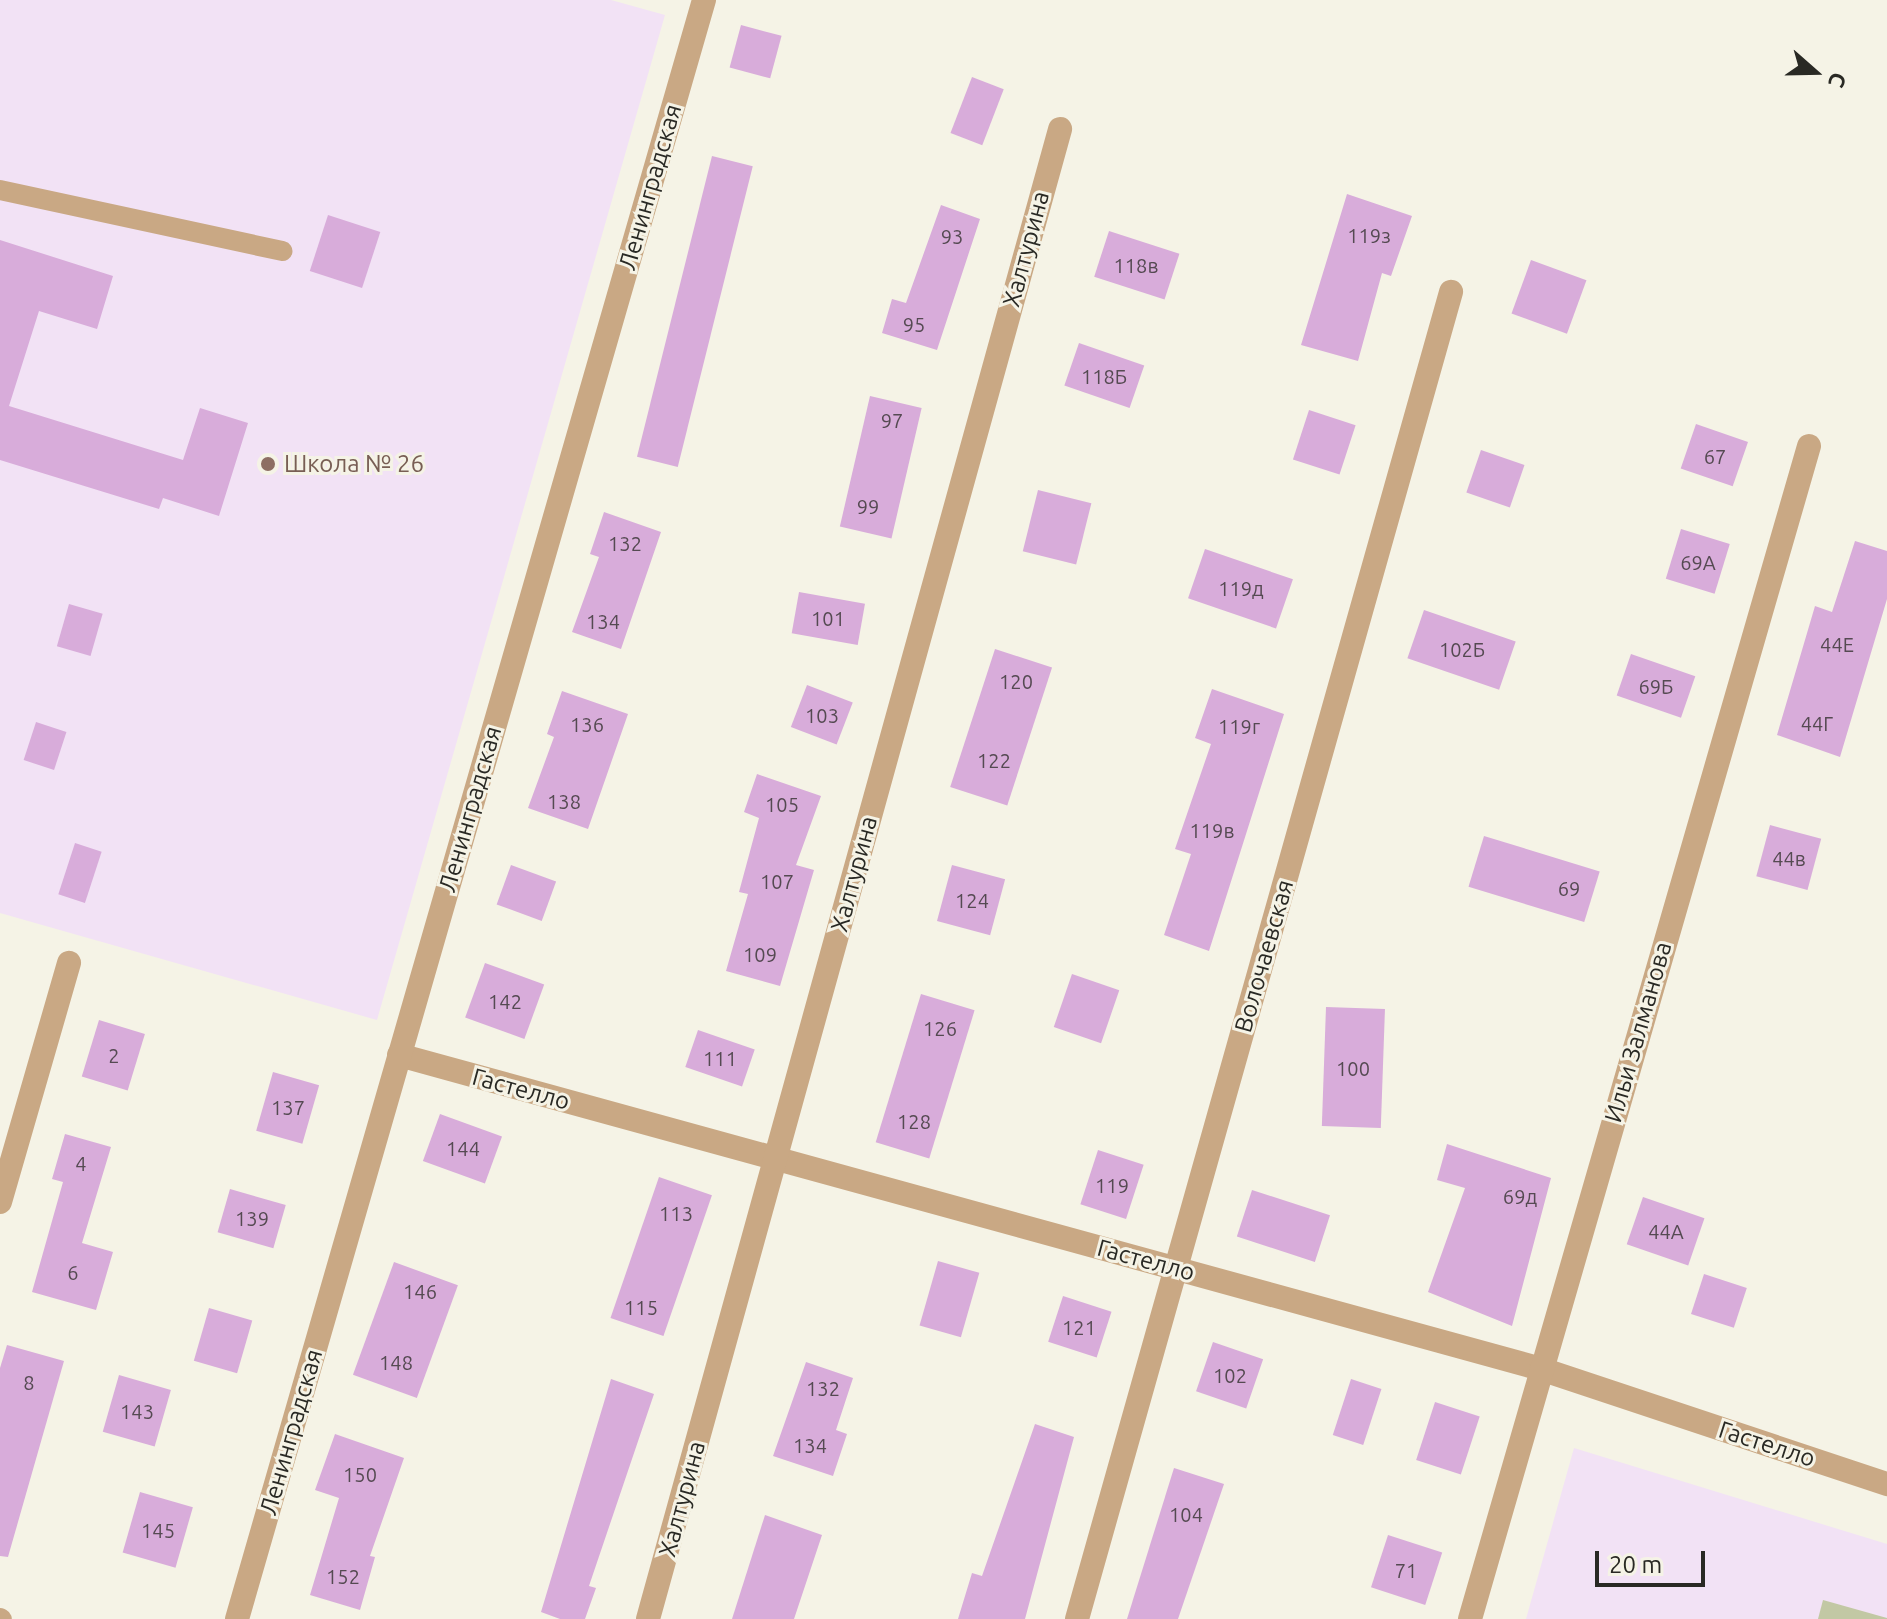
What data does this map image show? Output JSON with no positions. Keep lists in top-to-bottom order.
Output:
{
  "streets": {
    "street": [
      "Ленинградская",
      "Халтурина",
      "Волочаевская",
      "Ильи Залманова",
      "Гастелло"
    ]
  },
  "crossings": [
    ["Ленинградская", "Гастелло"],
    ["Халтурина", "Гастелло"],
    ["Волочаевская", "Гастелло"],
    ["Ильи Залманова", "Гастелло"]
  ],
  "places": ["Школа № 26"],
  "house_numbers": [
    "119з",
    "93",
    "118в",
    "95",
    "118Б",
    "97",
    "67",
    "99",
    "132",
    "69А",
    "119д",
    "101",
    "134",
    "44Е",
    "102Б",
    "120",
    "69Б",
    "103",
    "44Г",
    "136",
    "119г",
    "122",
    "138",
    "105",
    "119в",
    "44в",
    "107",
    "69",
    "124",
    "109",
    "142",
    "126",
    "2",
    "111",
    "100",
    "137",
    "128",
    "144",
    "4",
    "119",
    "69д",
    "113",
    "139",
    "44А",
    "6",
    "146",
    "115",
    "121",
    "148",
    "102",
    "8",
    "132",
    "143",
    "134",
    "150",
    "104",
    "145",
    "71",
    "152"
  ],
  "scale_bar": "20 m",
  "north": "right"
}
